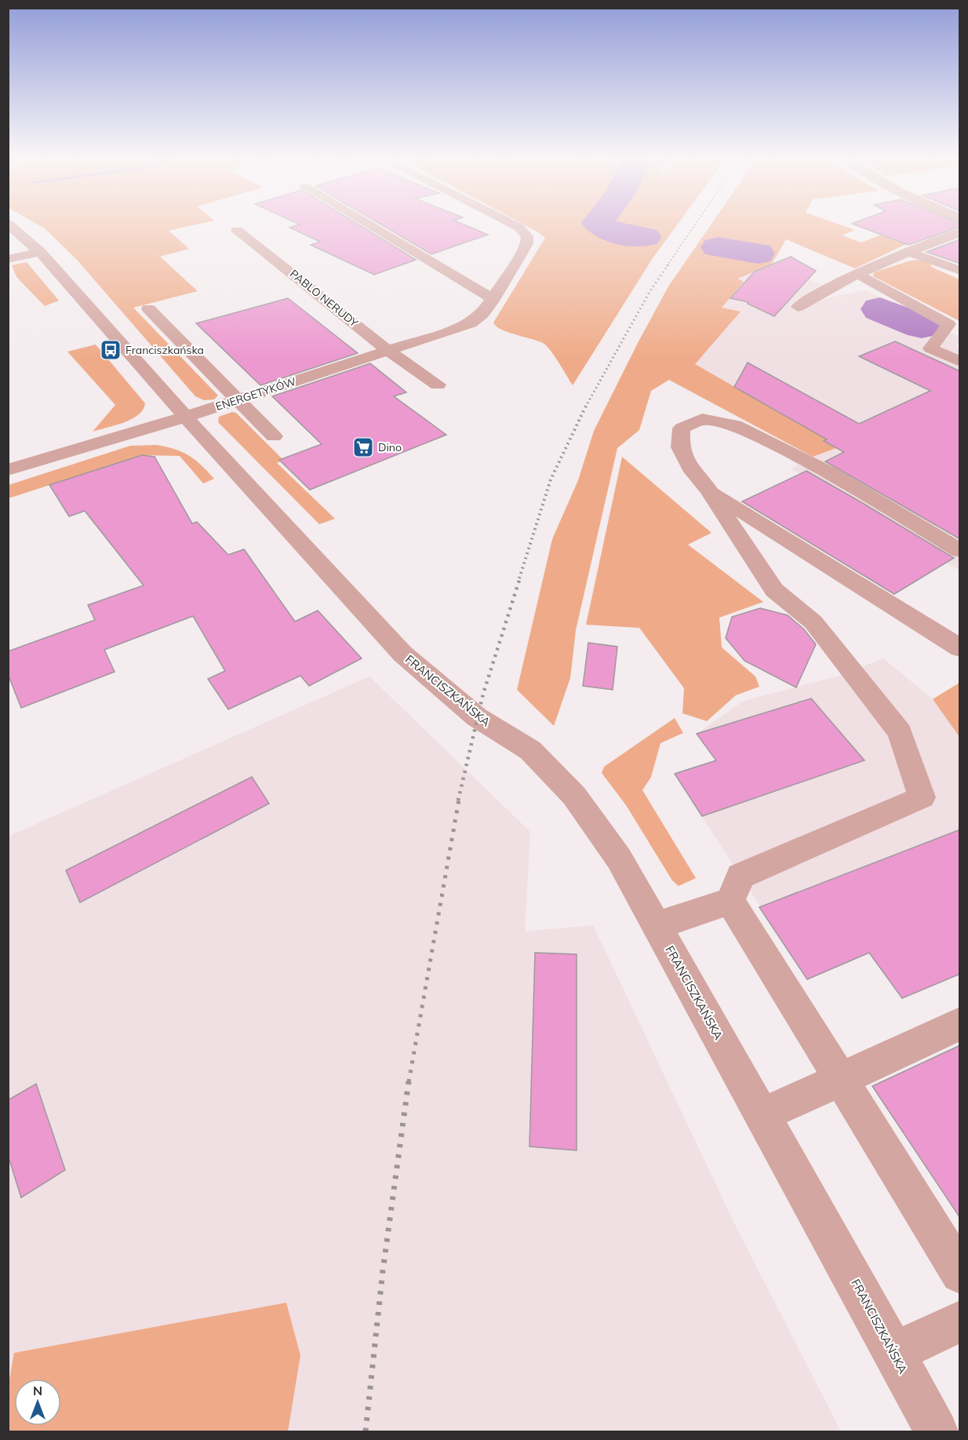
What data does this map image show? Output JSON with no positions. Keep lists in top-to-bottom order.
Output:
{
  "streets": {
    "street": ["PABLO NERUDY", "ENERGETYKÓW", "FRANCISZKAŃSKA"]
  },
  "crossings": [
    ["PABLO NERUDY", "ENERGETYKÓW"],
    ["ENERGETYKÓW", "FRANCISZKAŃSKA"]
  ],
  "places": {
    "bus stop": ["Franciszkańska"],
    "supermarket": ["Dino"]
  },
  "north": "top"
}
